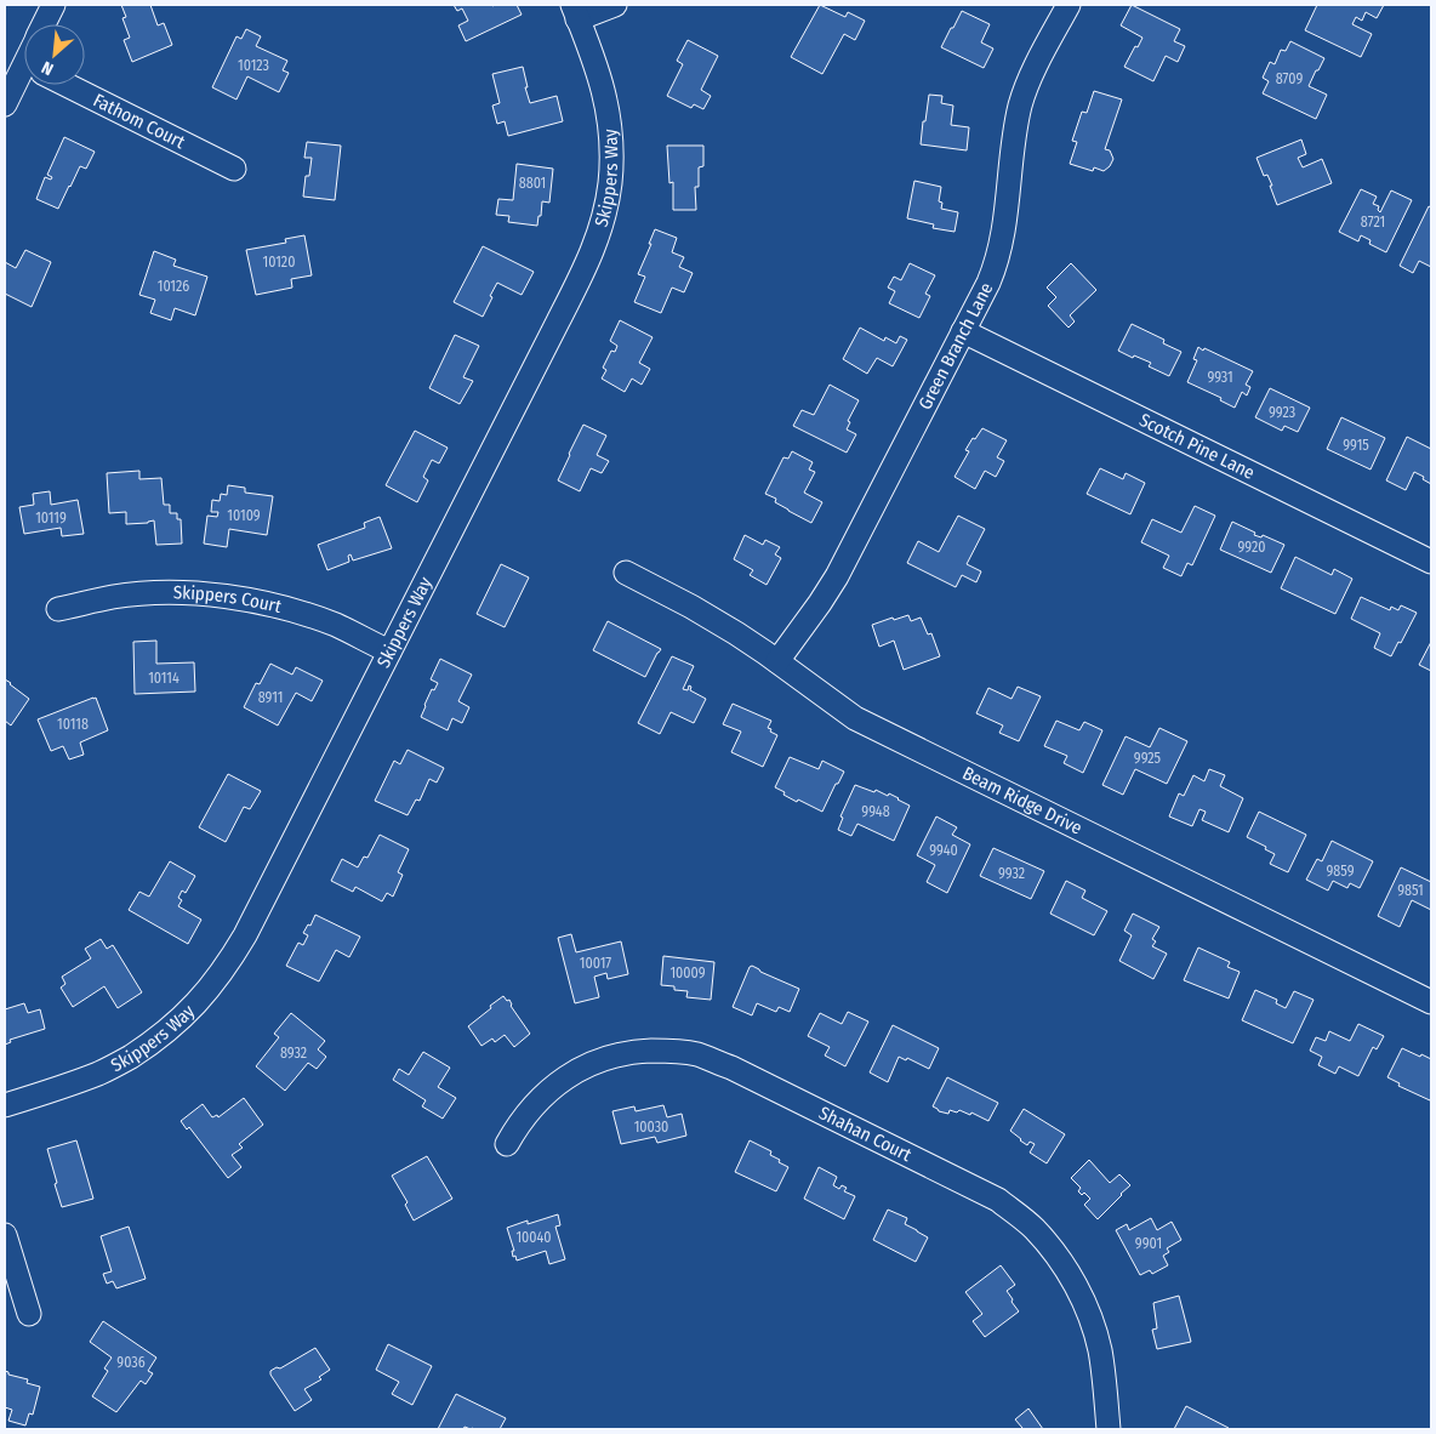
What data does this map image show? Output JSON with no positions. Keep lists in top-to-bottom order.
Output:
{
  "streets": {
    "street": [
      "Fathom Court",
      "Skippers Way",
      "Green Branch Lane",
      "Scotch Pine Lane",
      "Skippers Court",
      "Beam Ridge Drive",
      "Shahan Court"
    ]
  },
  "crossings": [
    ["Skippers Way", "Skippers Court"],
    ["Green Branch Lane", "Scotch Pine Lane"],
    ["Green Branch Lane", "Beam Ridge Drive"]
  ],
  "house_numbers": [
    "10123",
    "8709",
    "8801",
    "8721",
    "10120",
    "10126",
    "9931",
    "9923",
    "9915",
    "10109",
    "10119",
    "9920",
    "10114",
    "8911",
    "10118",
    "9925",
    "9948",
    "9940",
    "9859",
    "9932",
    "9851",
    "10017",
    "10009",
    "8932",
    "10030",
    "10040",
    "9901",
    "9036"
  ],
  "north": "bottom left"
}
